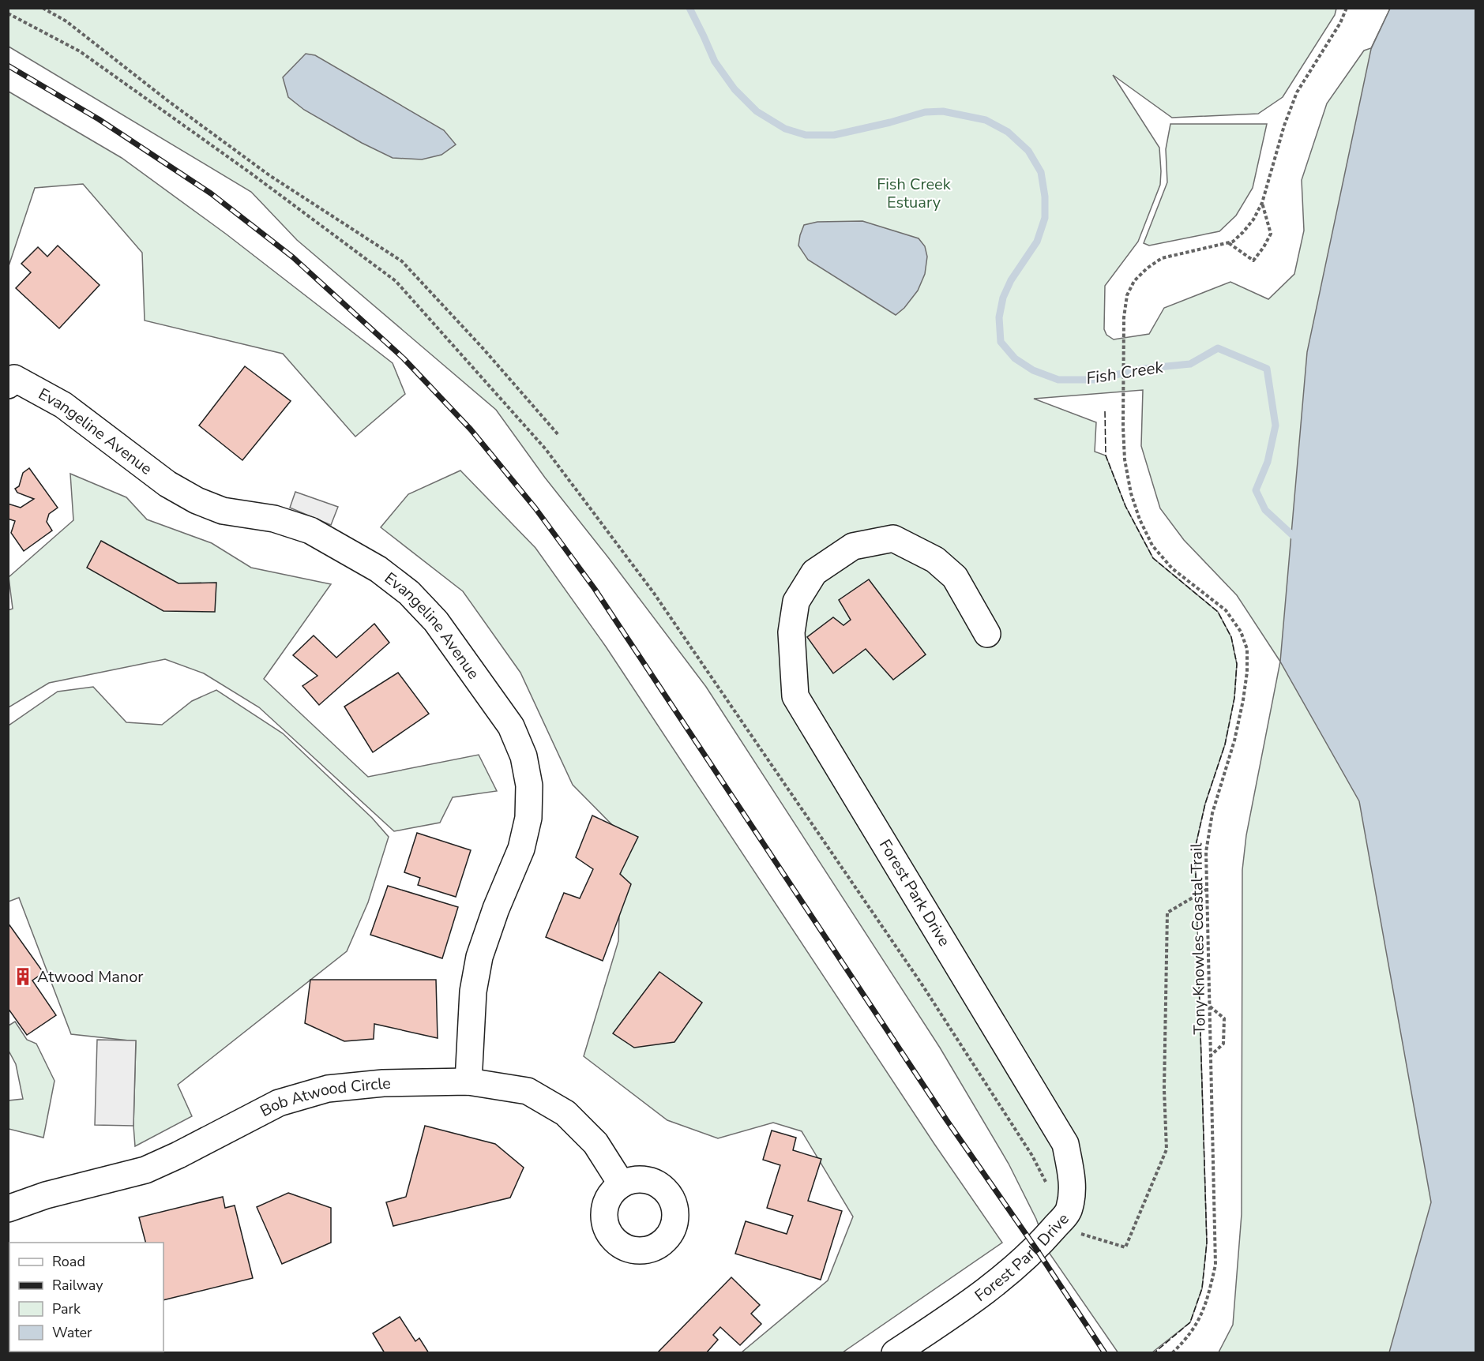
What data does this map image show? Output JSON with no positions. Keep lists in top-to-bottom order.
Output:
{
  "streets": {
    "street": ["Evangeline Avenue", "Forest Park Drive", "Bob Atwood Circle"],
    "path": ["Tony Knowles Coastal Trail"]
  },
  "crossings": [
    ["Evangeline Avenue", "Bob Atwood Circle"]
  ],
  "water": ["Fish Creek"],
  "parks": ["Fish Creek Estuary"],
  "places": {
    "building": ["Atwood Manor"]
  },
  "legend": [
    "Road",
    "Railway",
    "Park",
    "Water"
  ]
}
